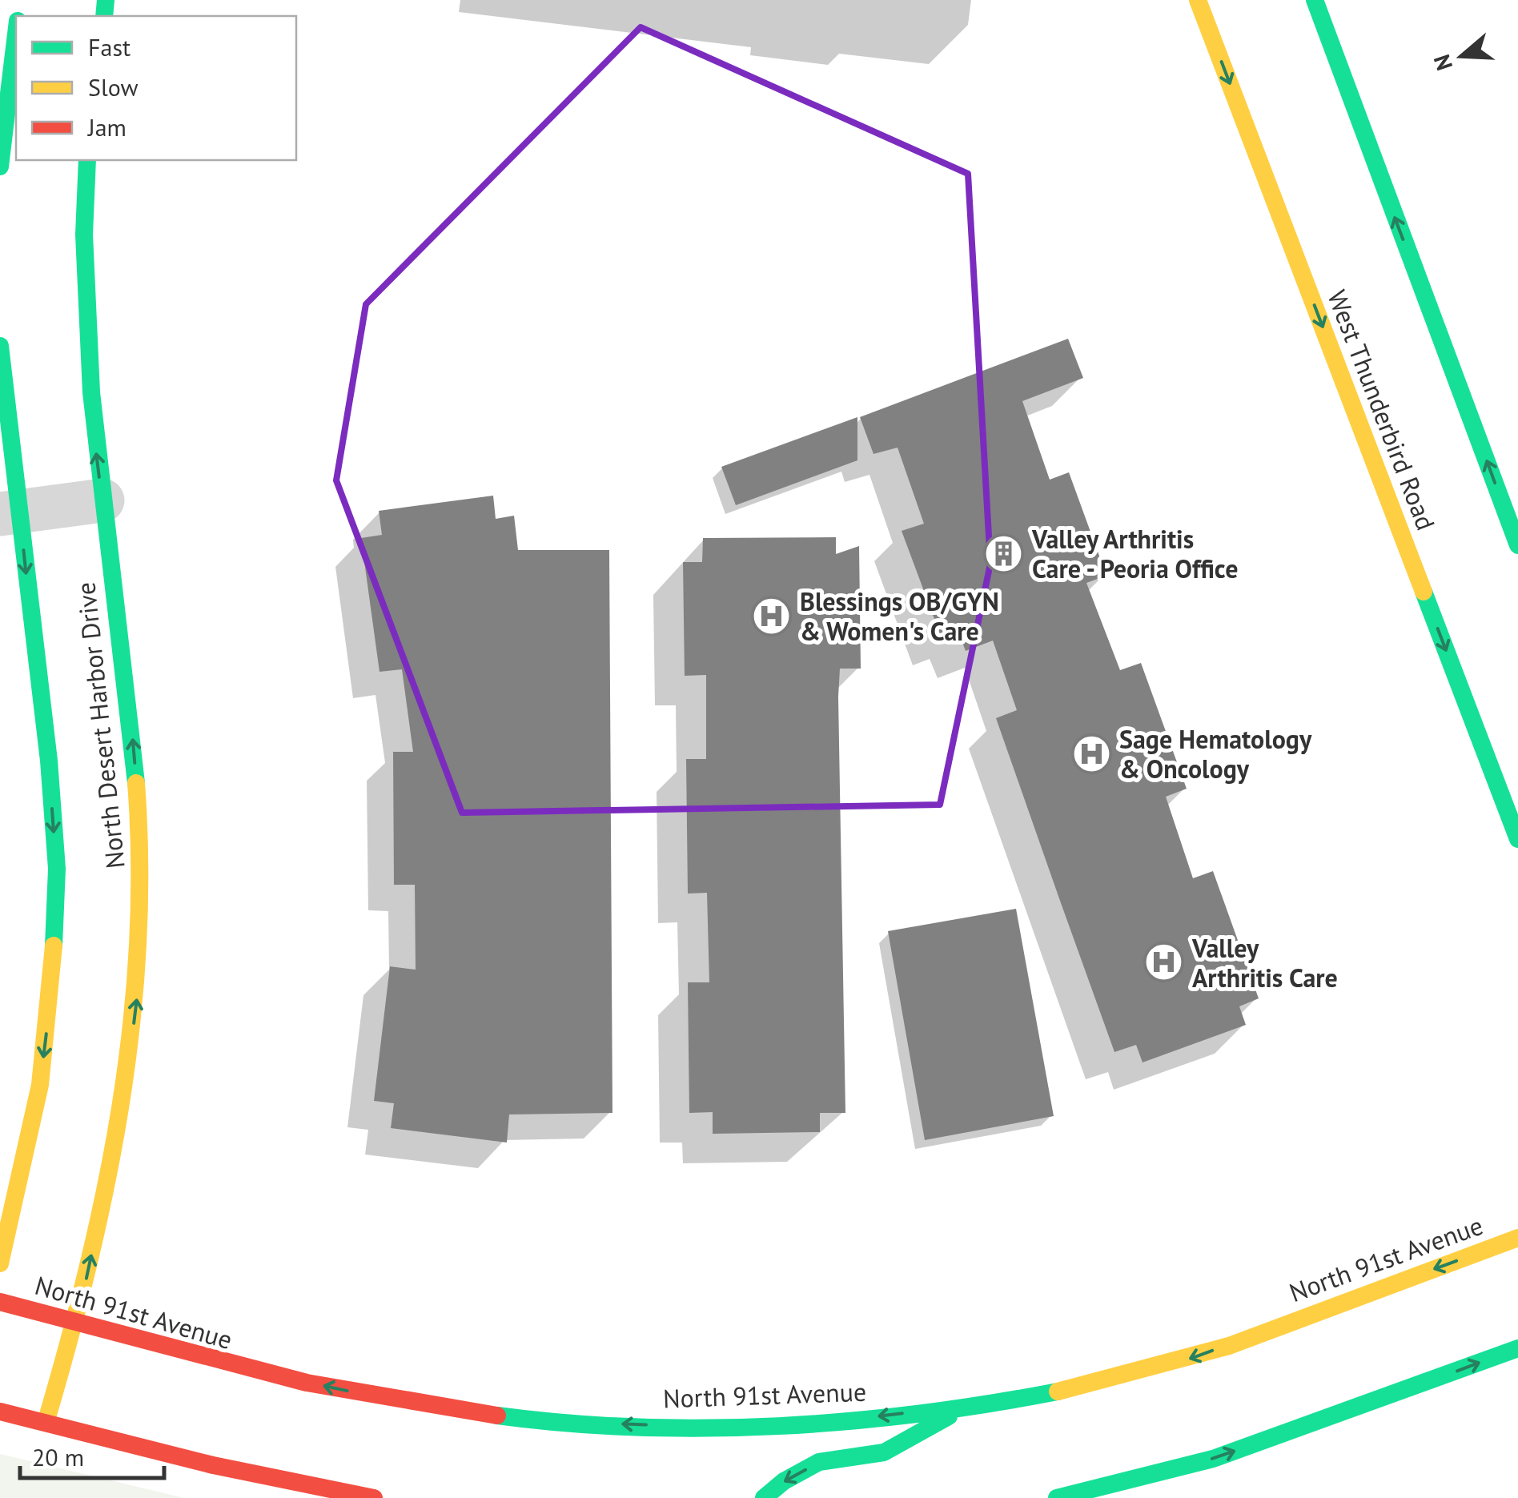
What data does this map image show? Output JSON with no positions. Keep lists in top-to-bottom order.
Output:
{
  "streets": {
    "main road": ["West Thunderbird Road", "North Desert Harbor Drive", "North 91st Avenue"]
  },
  "crossings": [
    ["North Desert Harbor Drive", "North 91st Avenue"]
  ],
  "places": {
    "building": ["Valley Arthritis Care - Peoria Office"],
    "hospital": ["Blessings OB/GYN & Women's Care", "Sage Hematology & Oncology", "Valley Arthritis Care"]
  },
  "legend": ["Fast", "Slow", "Jam"],
  "scale_bar": "20 m",
  "north": "left"
}
